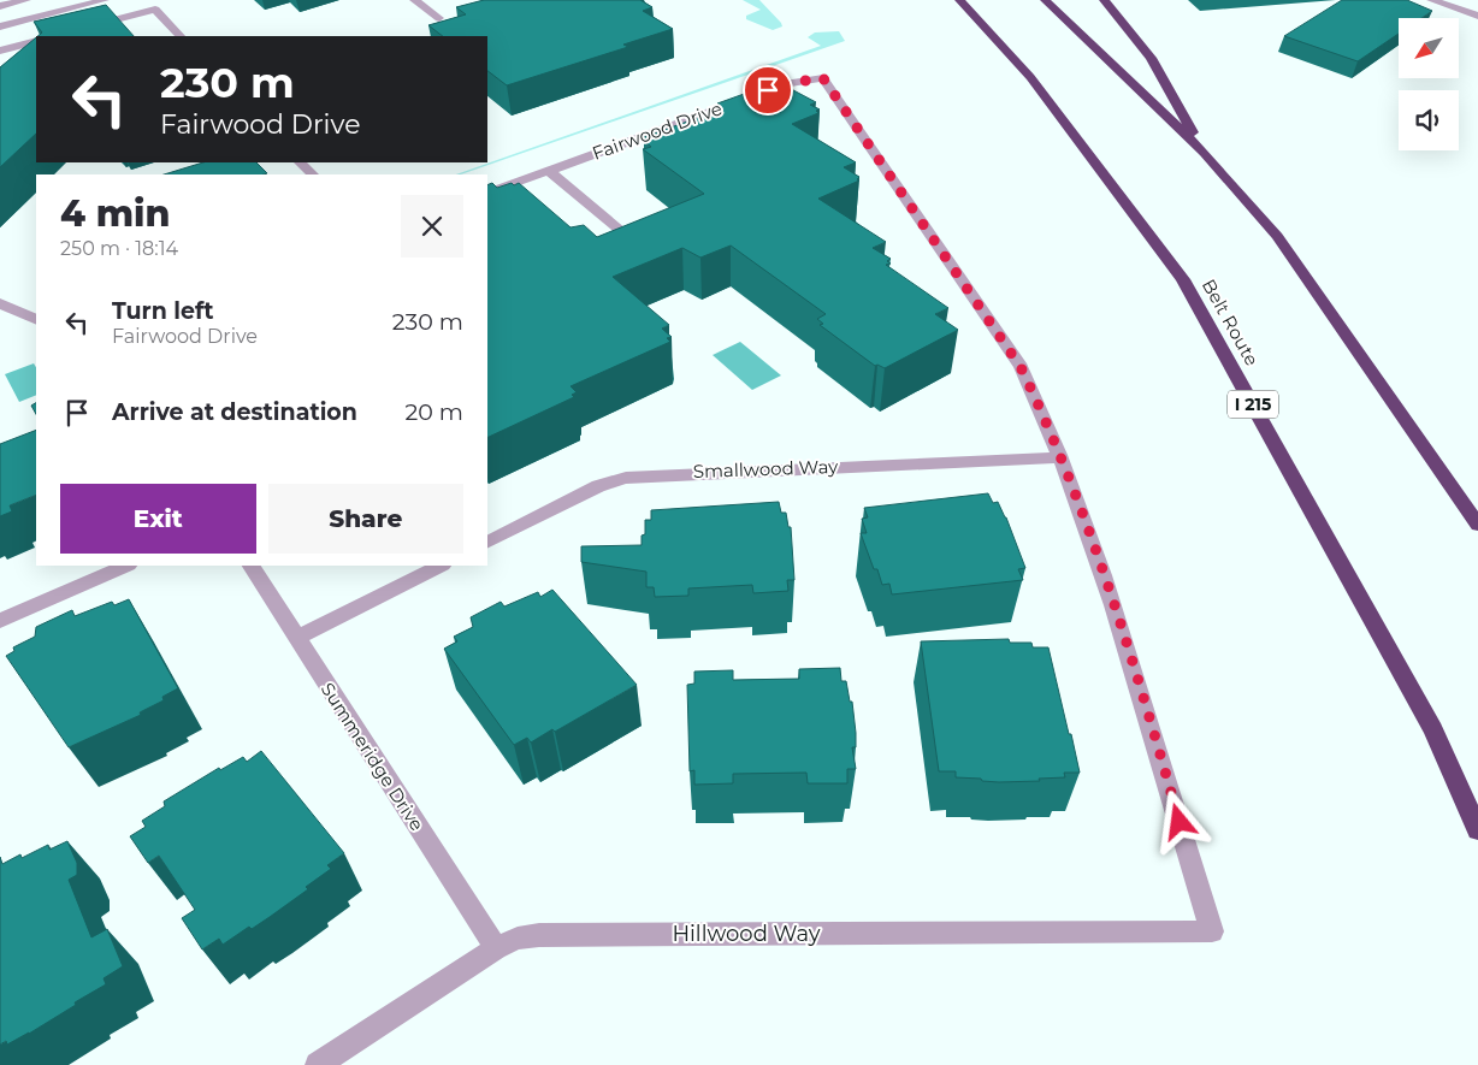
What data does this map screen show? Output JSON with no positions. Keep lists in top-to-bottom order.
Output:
{
  "streets": {
    "highway": ["Belt Route", "I 215"],
    "street": [
      "Fairwood Drive",
      "Smallwood Way",
      "Summeridge Drive",
      "Hillwood Way"
    ]
  },
  "crossings": [
    ["Fairwood Drive", "Smallwood Way"],
    ["Fairwood Drive", "Hillwood Way"],
    ["Summeridge Drive", "Hillwood Way"]
  ],
  "north": "bottom left",
  "page": {
    "turn": ["230 m", "Fairwood Drive"],
    "heading": ["4 min", "250 m · 18:14"],
    "list": [
      {
        "name": "Turn left",
        "note": "Fairwood Drive",
        "value": "230 m"
      },
      {
        "name": "Arrive at destination",
        "value": "20 m"
      }
    ],
    "buttons": ["Exit", "Share"]
  }
}
